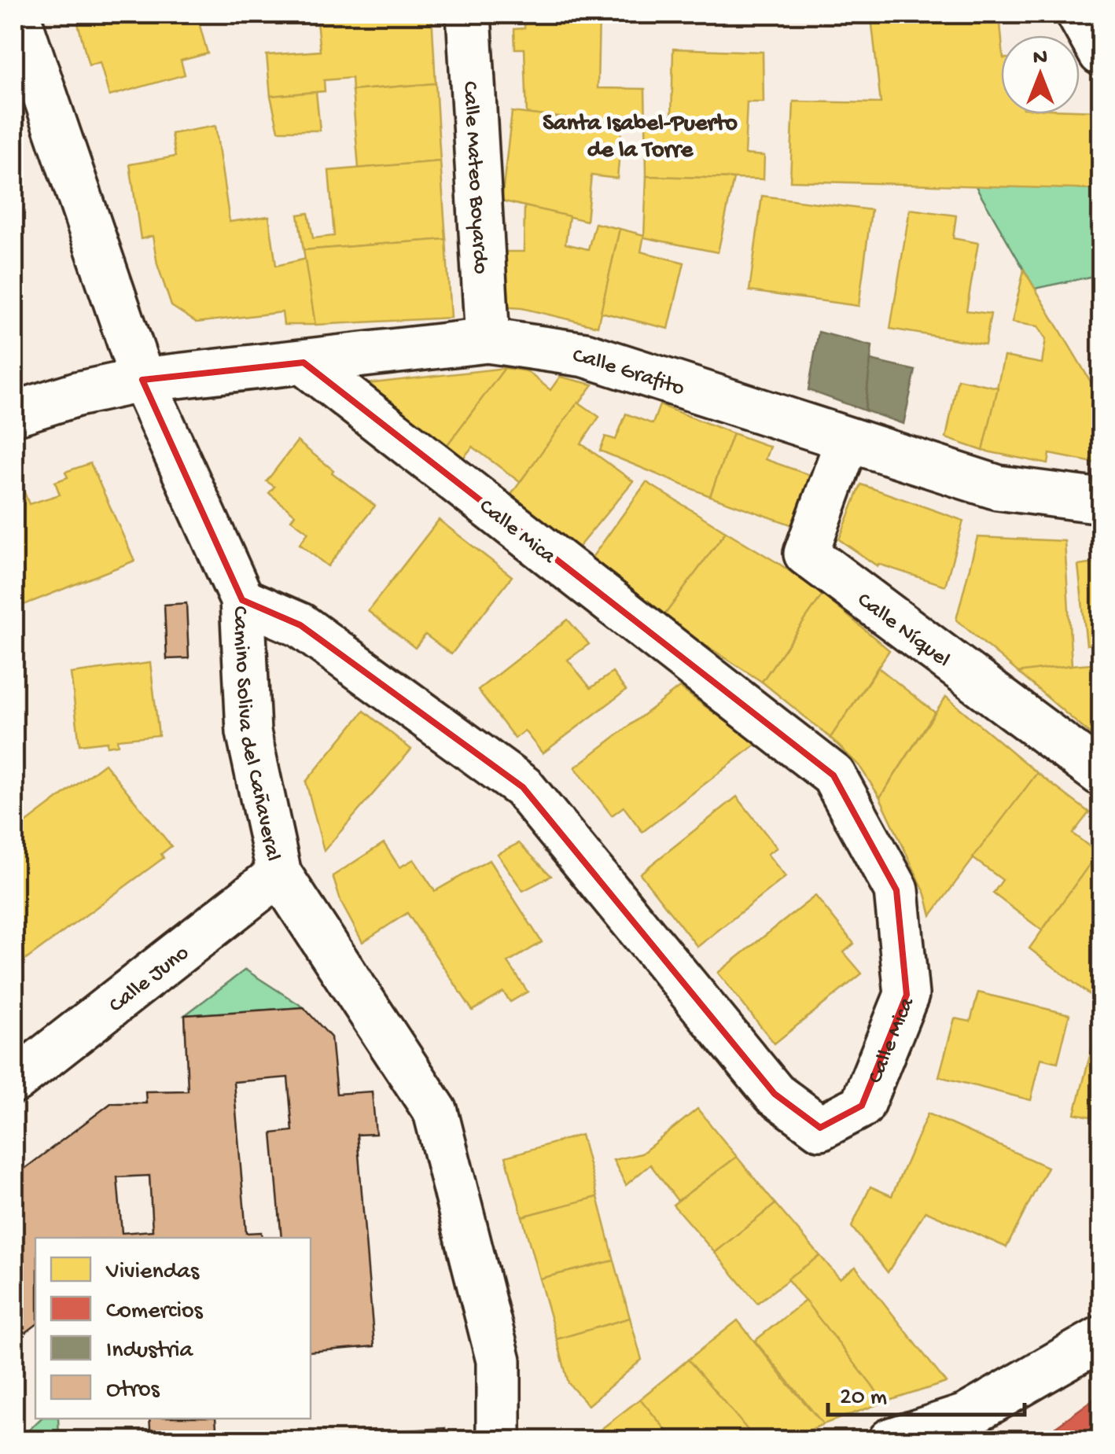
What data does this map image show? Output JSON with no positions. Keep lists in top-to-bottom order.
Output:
{
  "streets": {
    "street": [
      "Calle Mateo Boyardo",
      "Calle Grafito",
      "Calle Mica",
      "Calle Níquel",
      "Camino Soliva del Cañaveral",
      "Calle Juno"
    ]
  },
  "crossings": [
    ["Calle Mateo Boyardo", "Calle Grafito"],
    ["Calle Grafito", "Calle Mica"],
    ["Calle Grafito", "Calle Níquel"],
    ["Calle Grafito", "Camino Soliva del Cañaveral"],
    ["Calle Mica", "Camino Soliva del Cañaveral"],
    ["Camino Soliva del Cañaveral", "Calle Juno"]
  ],
  "districts": ["Santa Isabel-Puerto de la Torre"],
  "legend": [
    "Viviendas",
    "Comercios",
    "Industria",
    "Otros"
  ],
  "scale_bar": "20 m",
  "north": "top"
}
